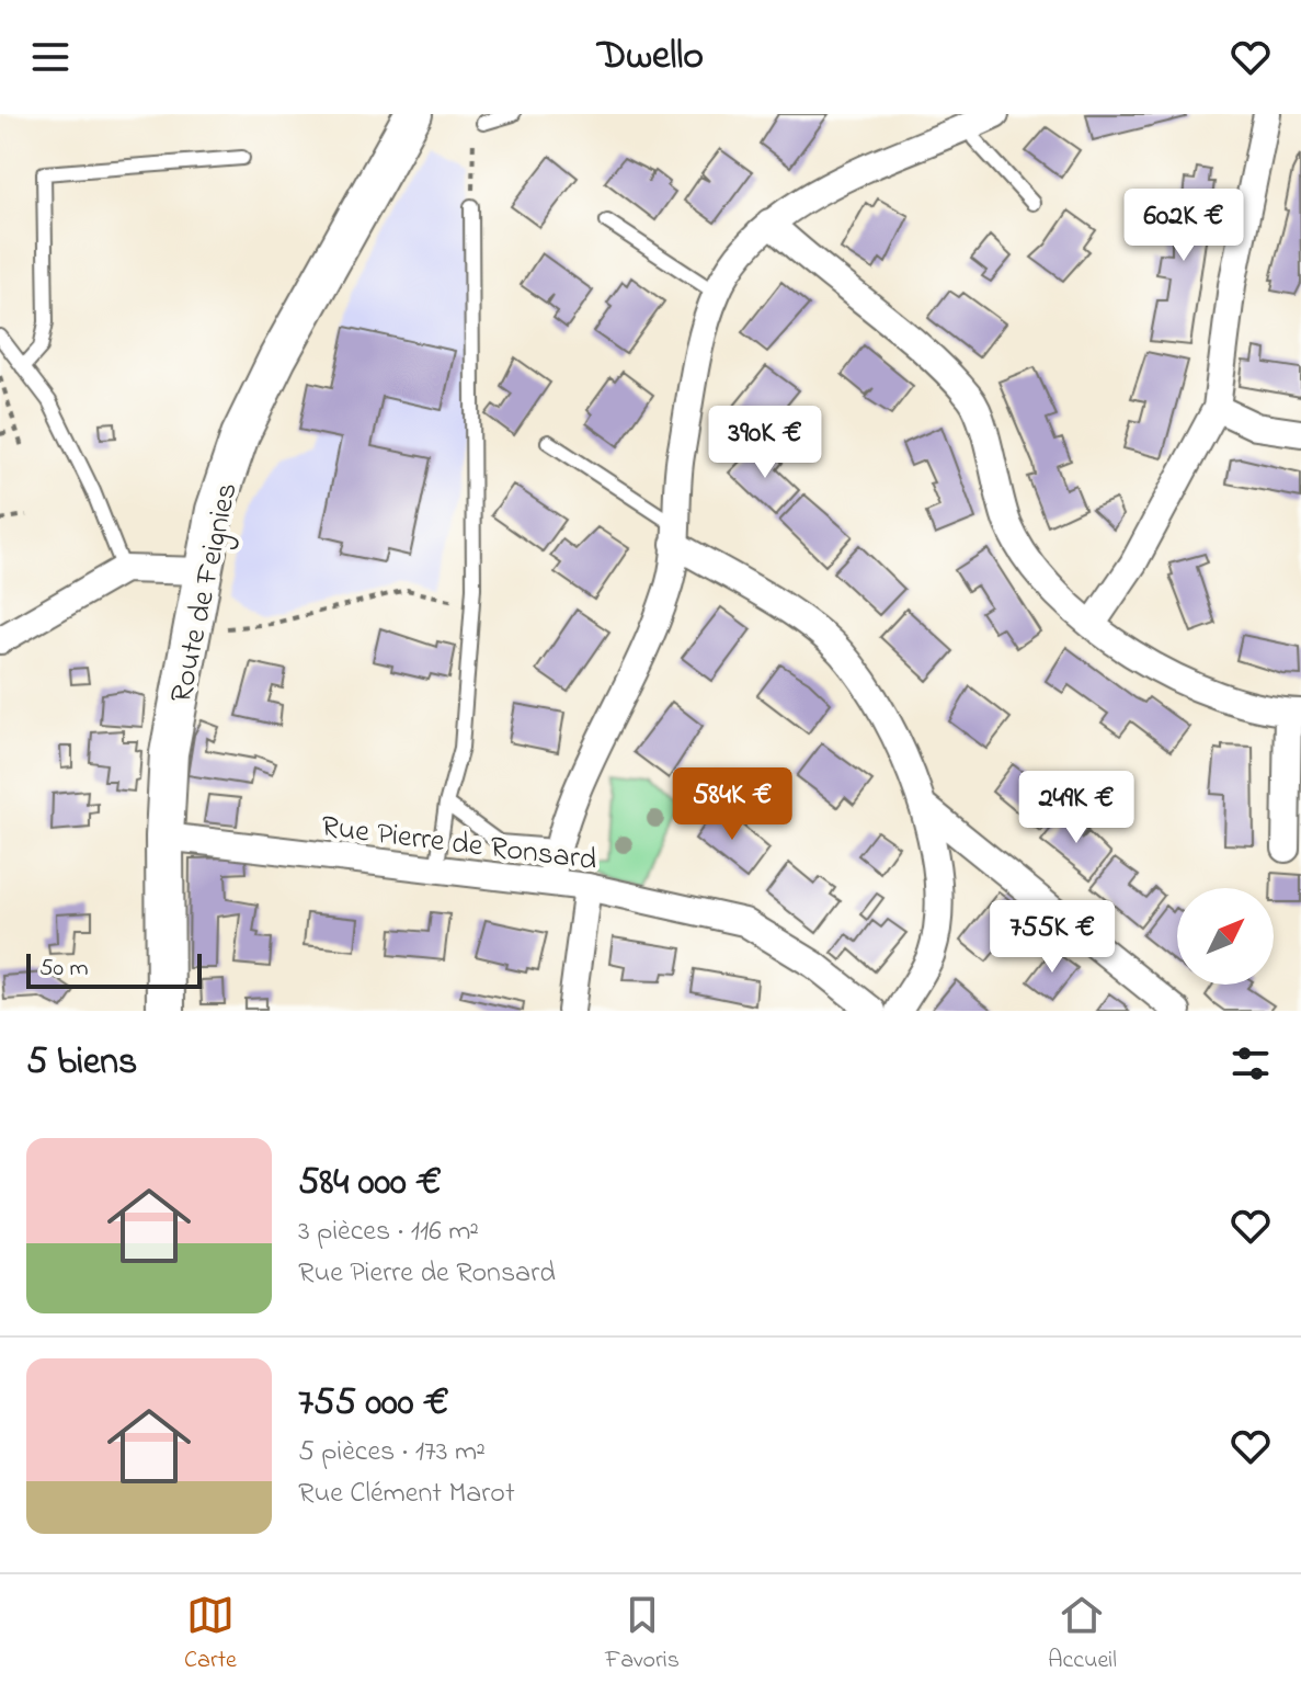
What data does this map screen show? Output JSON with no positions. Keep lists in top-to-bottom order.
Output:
{
  "streets": {
    "street": ["Route de Feignies", "Rue Pierre de Ronsard"]
  },
  "crossings": [
    ["Route de Feignies", "Rue Pierre de Ronsard"]
  ],
  "scale_bar": "50 m",
  "north": "top right",
  "page": {
    "header": "Dwello",
    "price": [
      "602K €",
      "390K €",
      "584K €",
      "249K €",
      "755K €"
    ],
    "scale": "50 m",
    "heading": "5 biens",
    "list": [
      {
        "name": "584 000 €",
        "note": "3 pièces · 116 m² · Rue Pierre de Ronsard"
      },
      {
        "name": "755 000 €",
        "note": "5 pièces · 173 m² · Rue Clément Marot"
      }
    ],
    "tabs": ["Carte", "Favoris", "Accueil"]
  }
}
